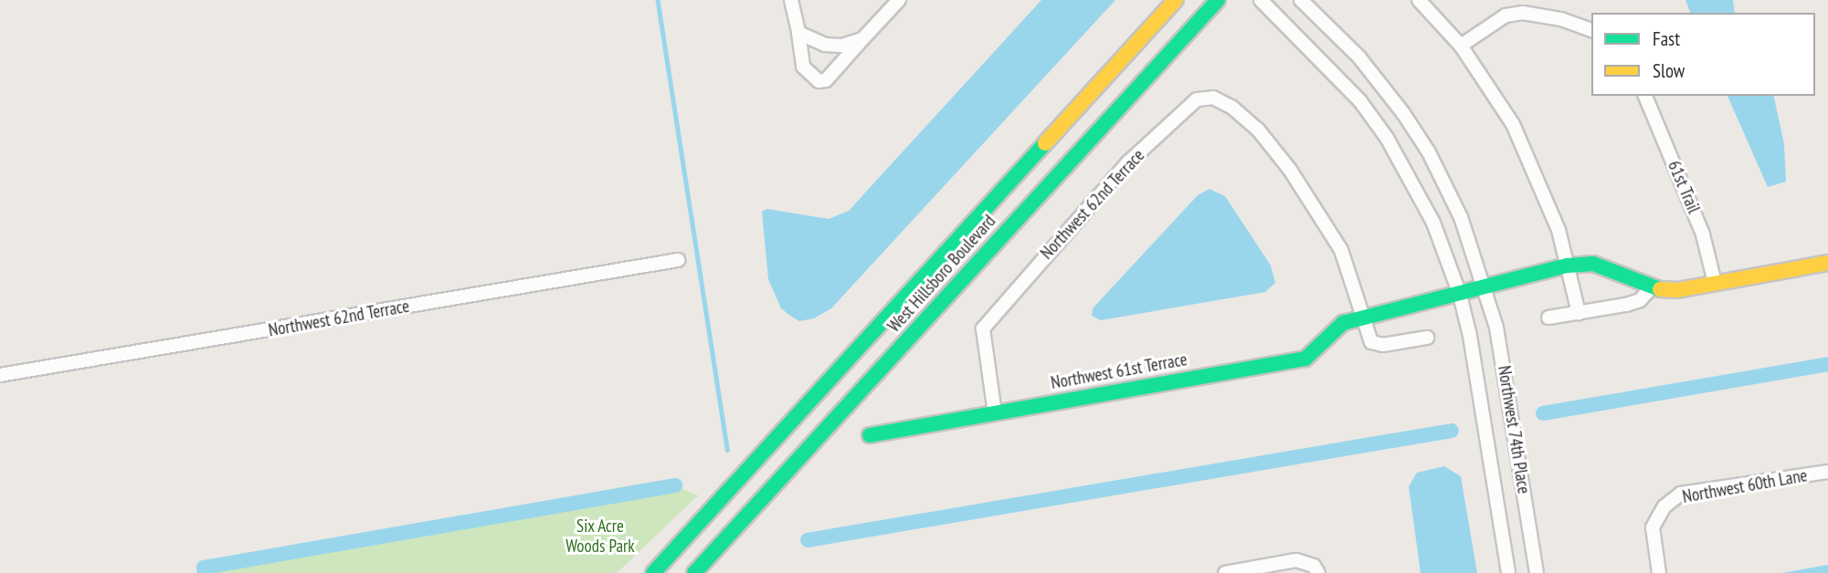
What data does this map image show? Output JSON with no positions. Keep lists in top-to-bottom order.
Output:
{
  "streets": {
    "street": [
      "61st Trail",
      "Northwest 62nd Terrace",
      "West Hillsboro Boulevard",
      "Northwest 61st Terrace",
      "Northwest 74th Place",
      "Northwest 60th Lane"
    ]
  },
  "crossings": [
    ["61st Trail", "Northwest 61st Terrace"],
    ["Northwest 62nd Terrace", "Northwest 61st Terrace"],
    ["Northwest 61st Terrace", "Northwest 74th Place"]
  ],
  "parks": ["Six Acre Woods Park"],
  "legend": ["Fast", "Slow"]
}
